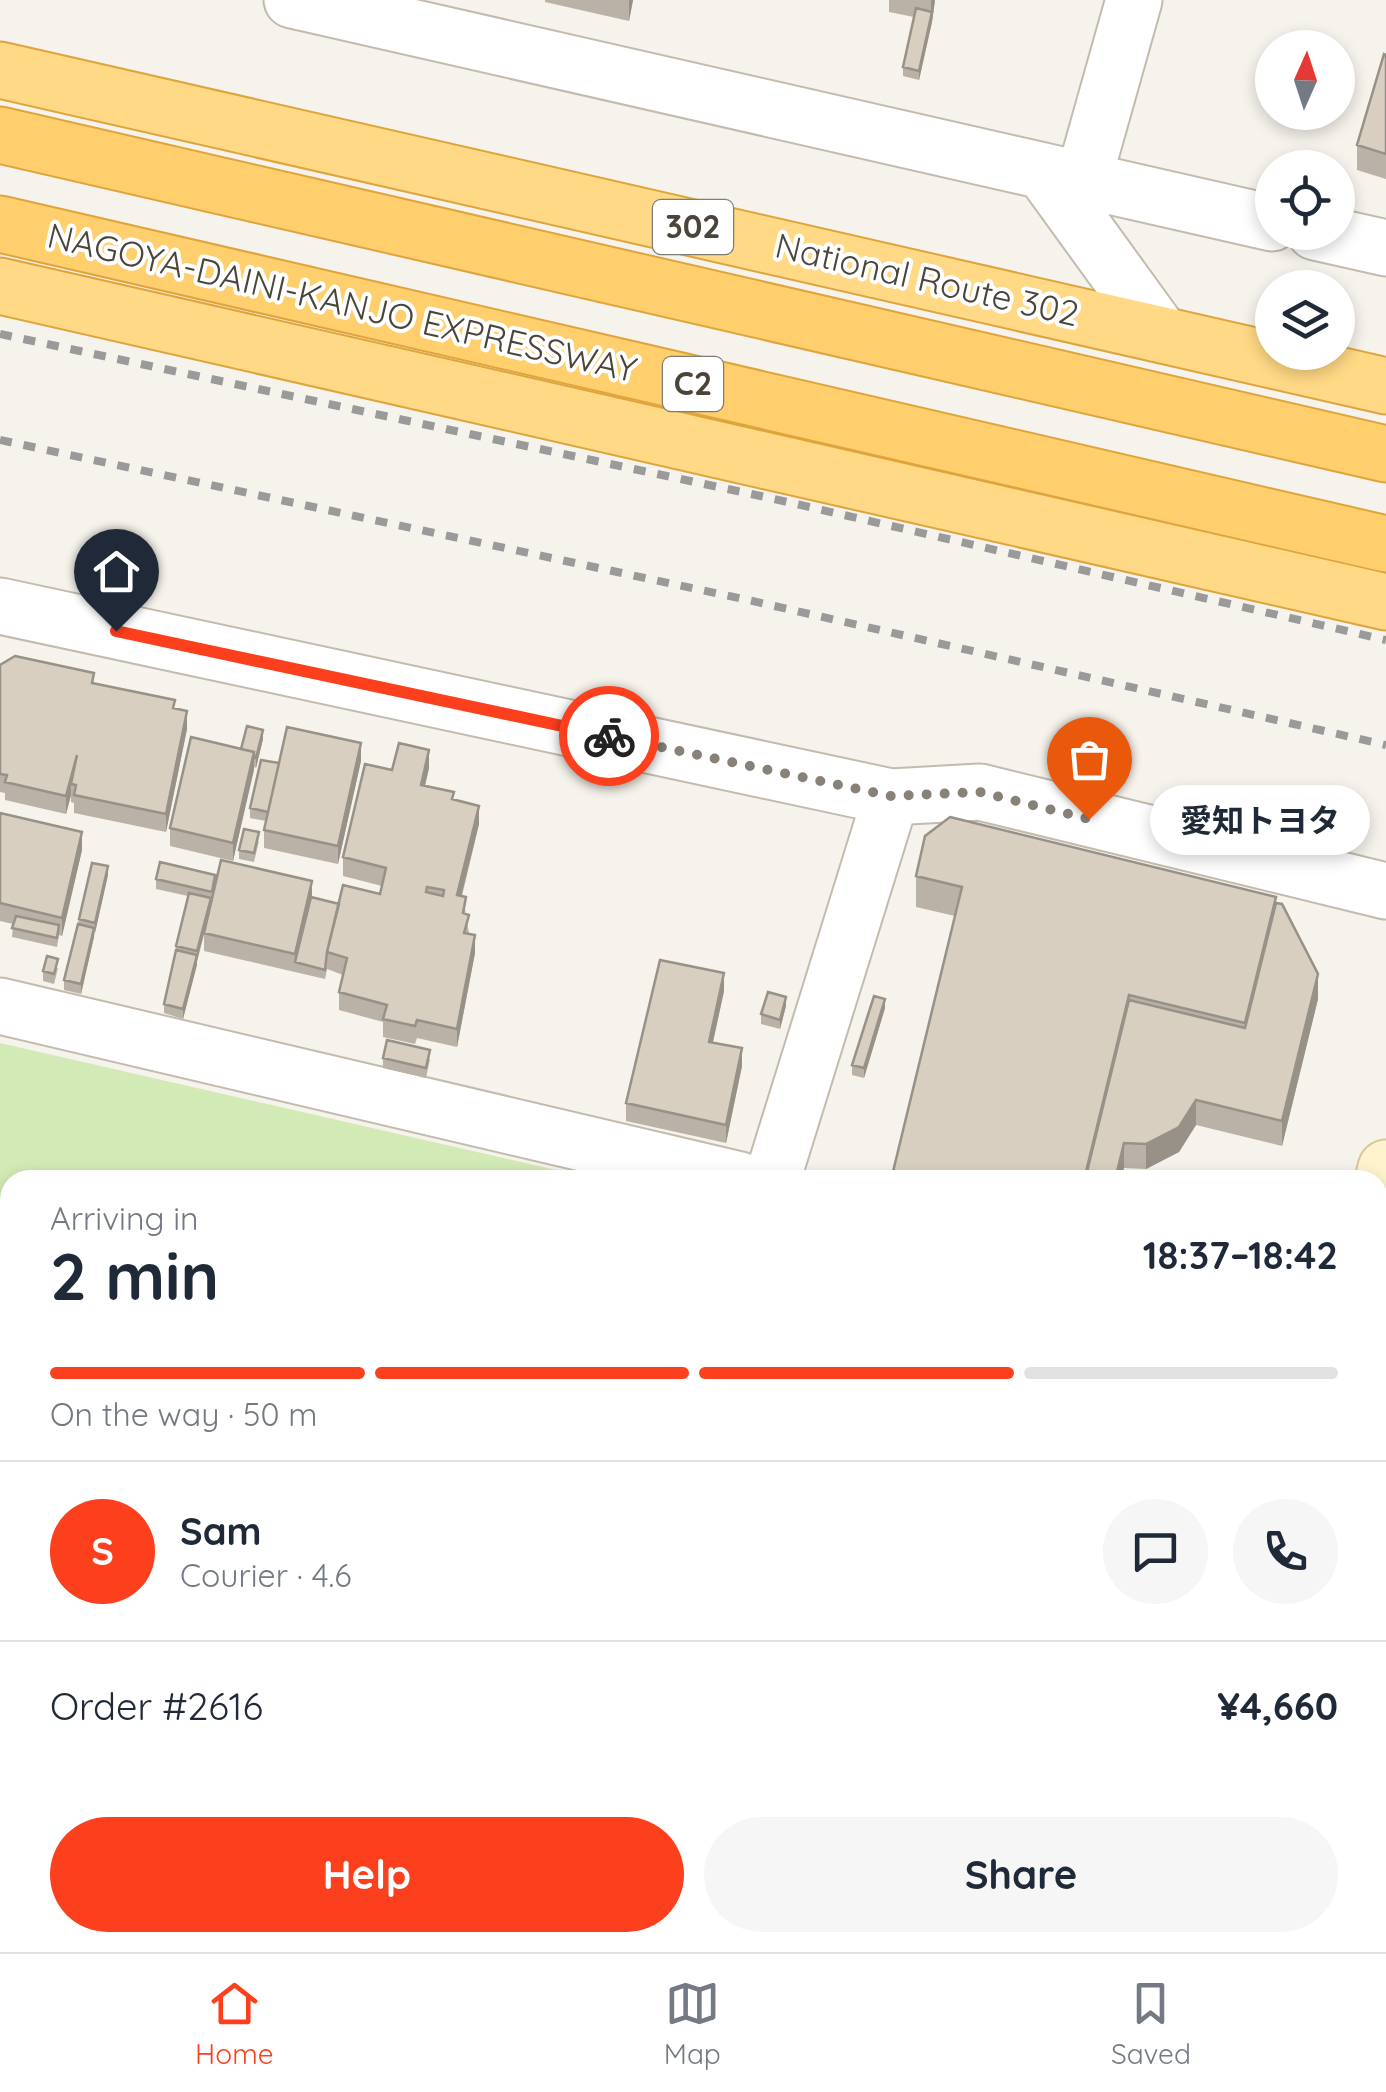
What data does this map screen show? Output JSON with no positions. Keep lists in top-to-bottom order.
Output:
{
  "streets": {
    "highway": [
      "302",
      "National Route 302",
      "NAGOYA-DAINI-KANJO EXPRESSWAY",
      "C2"
    ]
  },
  "places": ["愛知トヨタ"],
  "north": "top",
  "page": {
    "bubble": "愛知トヨタ",
    "heading": ["2 min", "Arriving in", "18:37–18:42"],
    "panel": [
      "Sam",
      "Courier · 4.6",
      "Order #2616",
      "¥4,660"
    ],
    "bar": "On the way · 50 m",
    "round": "S",
    "buttons": ["Help", "Share"],
    "tabs": ["Home", "Map", "Saved"]
  }
}
